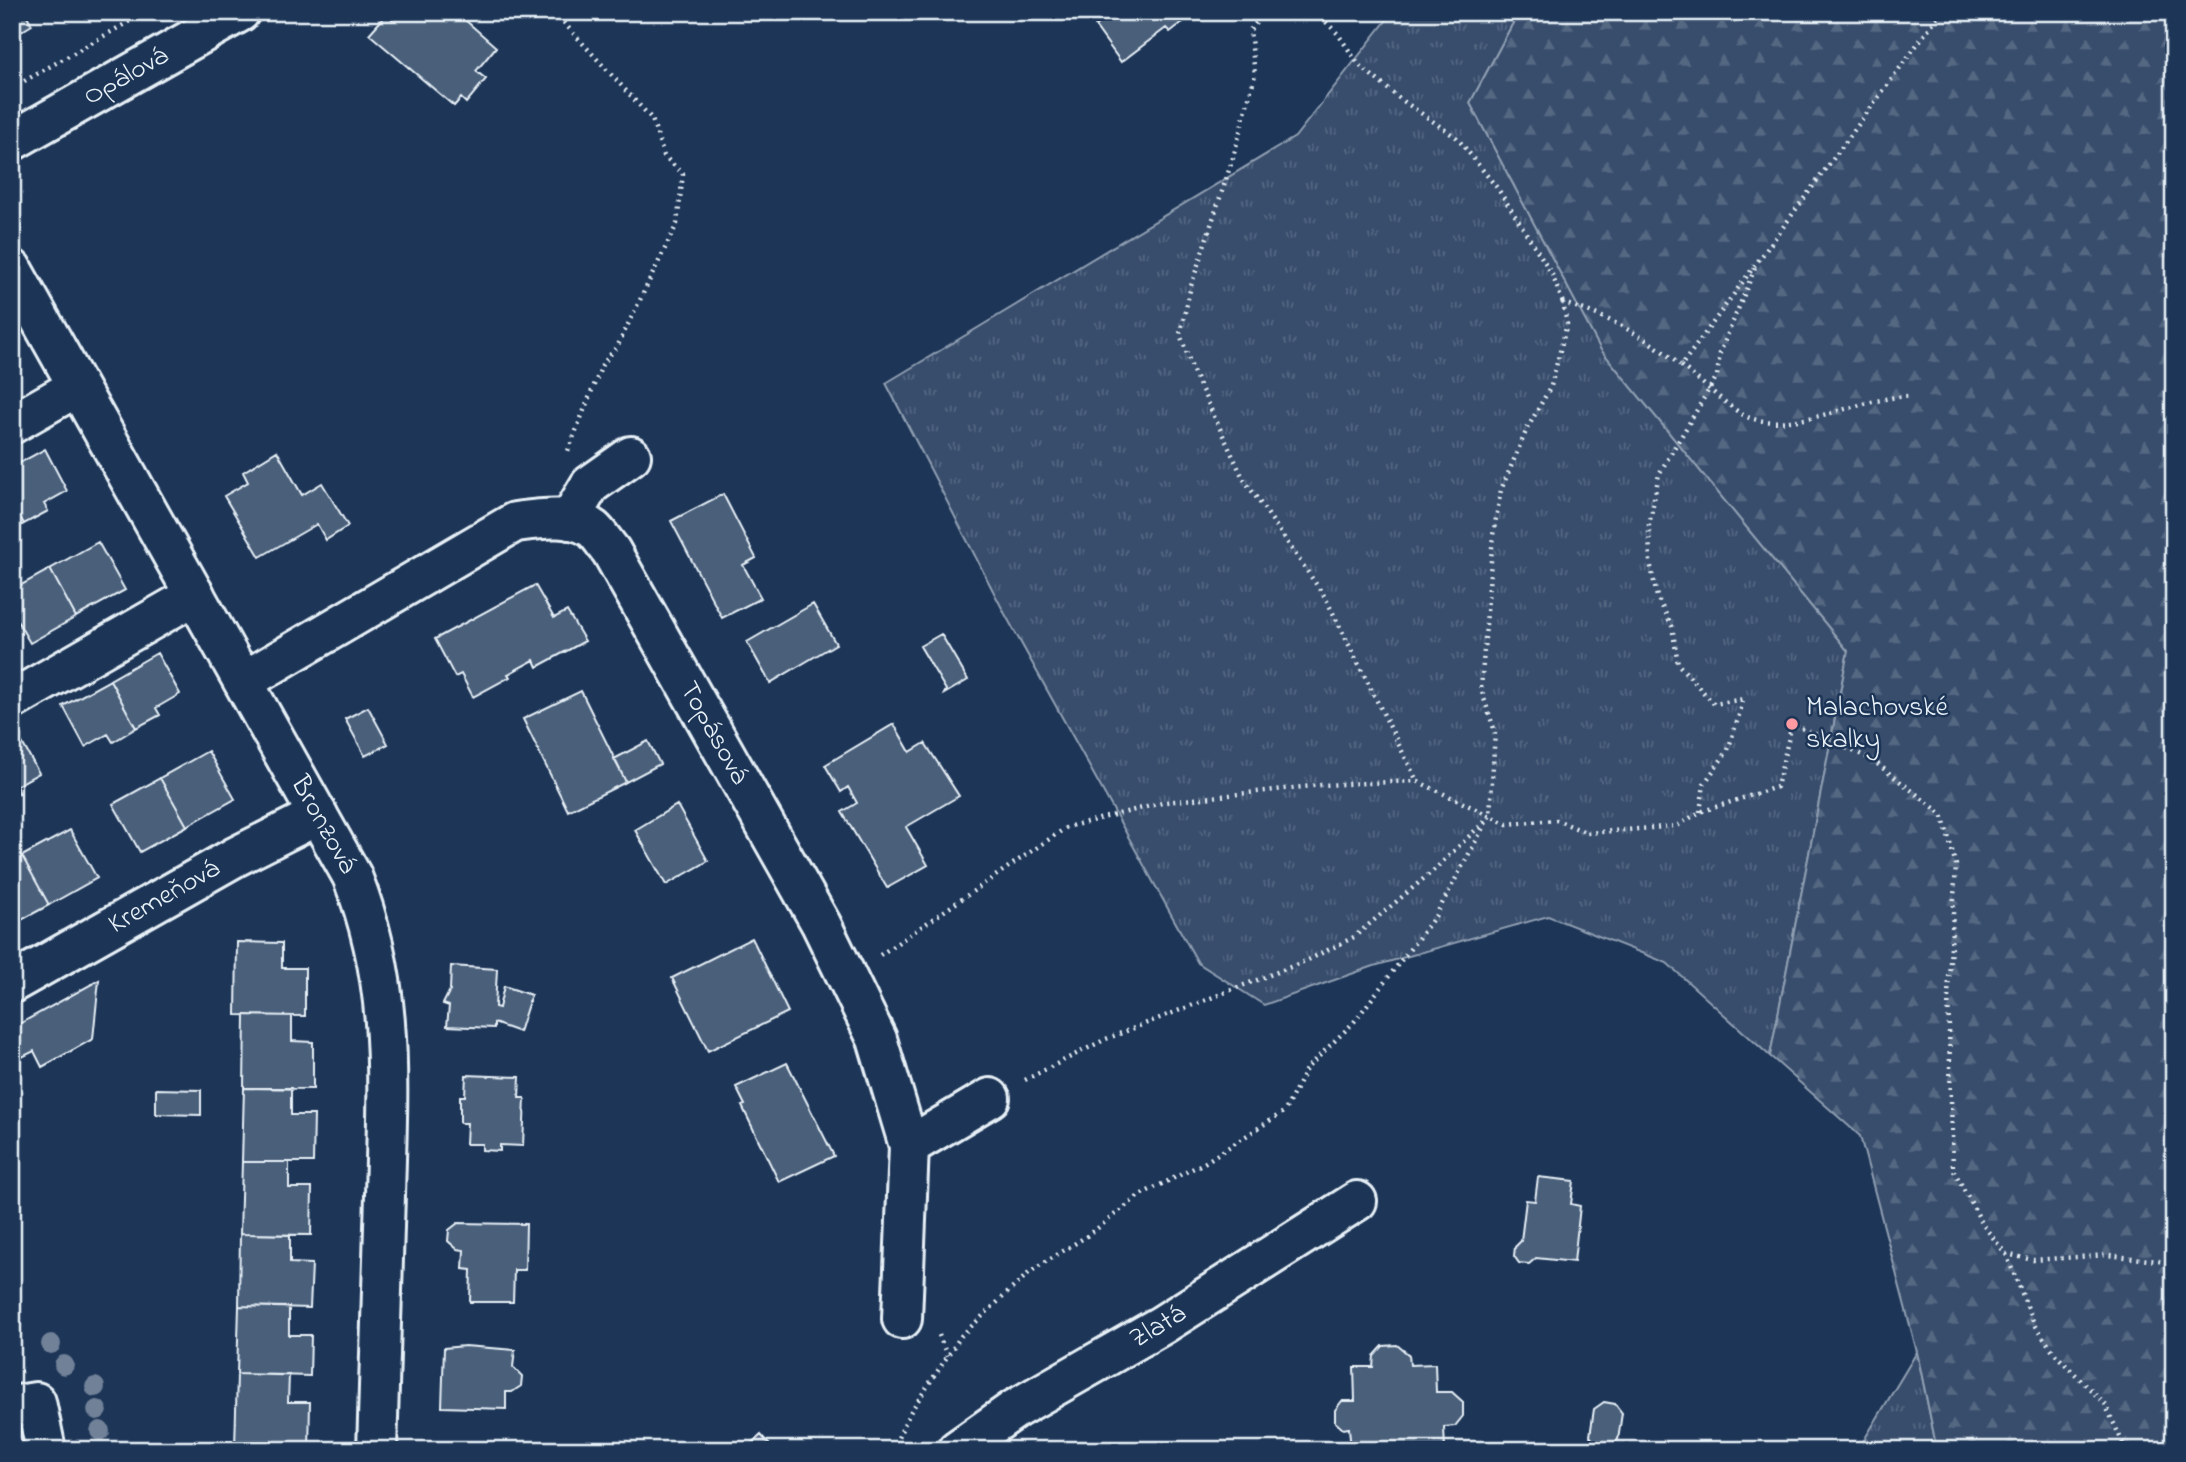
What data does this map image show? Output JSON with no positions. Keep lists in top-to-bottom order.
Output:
{
  "streets": {
    "street": [
      "Opálová",
      "Topásová",
      "Bronzová",
      "Kremeňová",
      "Zlatá"
    ]
  },
  "crossings": [
    ["Topásová", "Bronzová"],
    ["Bronzová", "Kremeňová"]
  ],
  "places": ["Malachovské skalky"]
}
